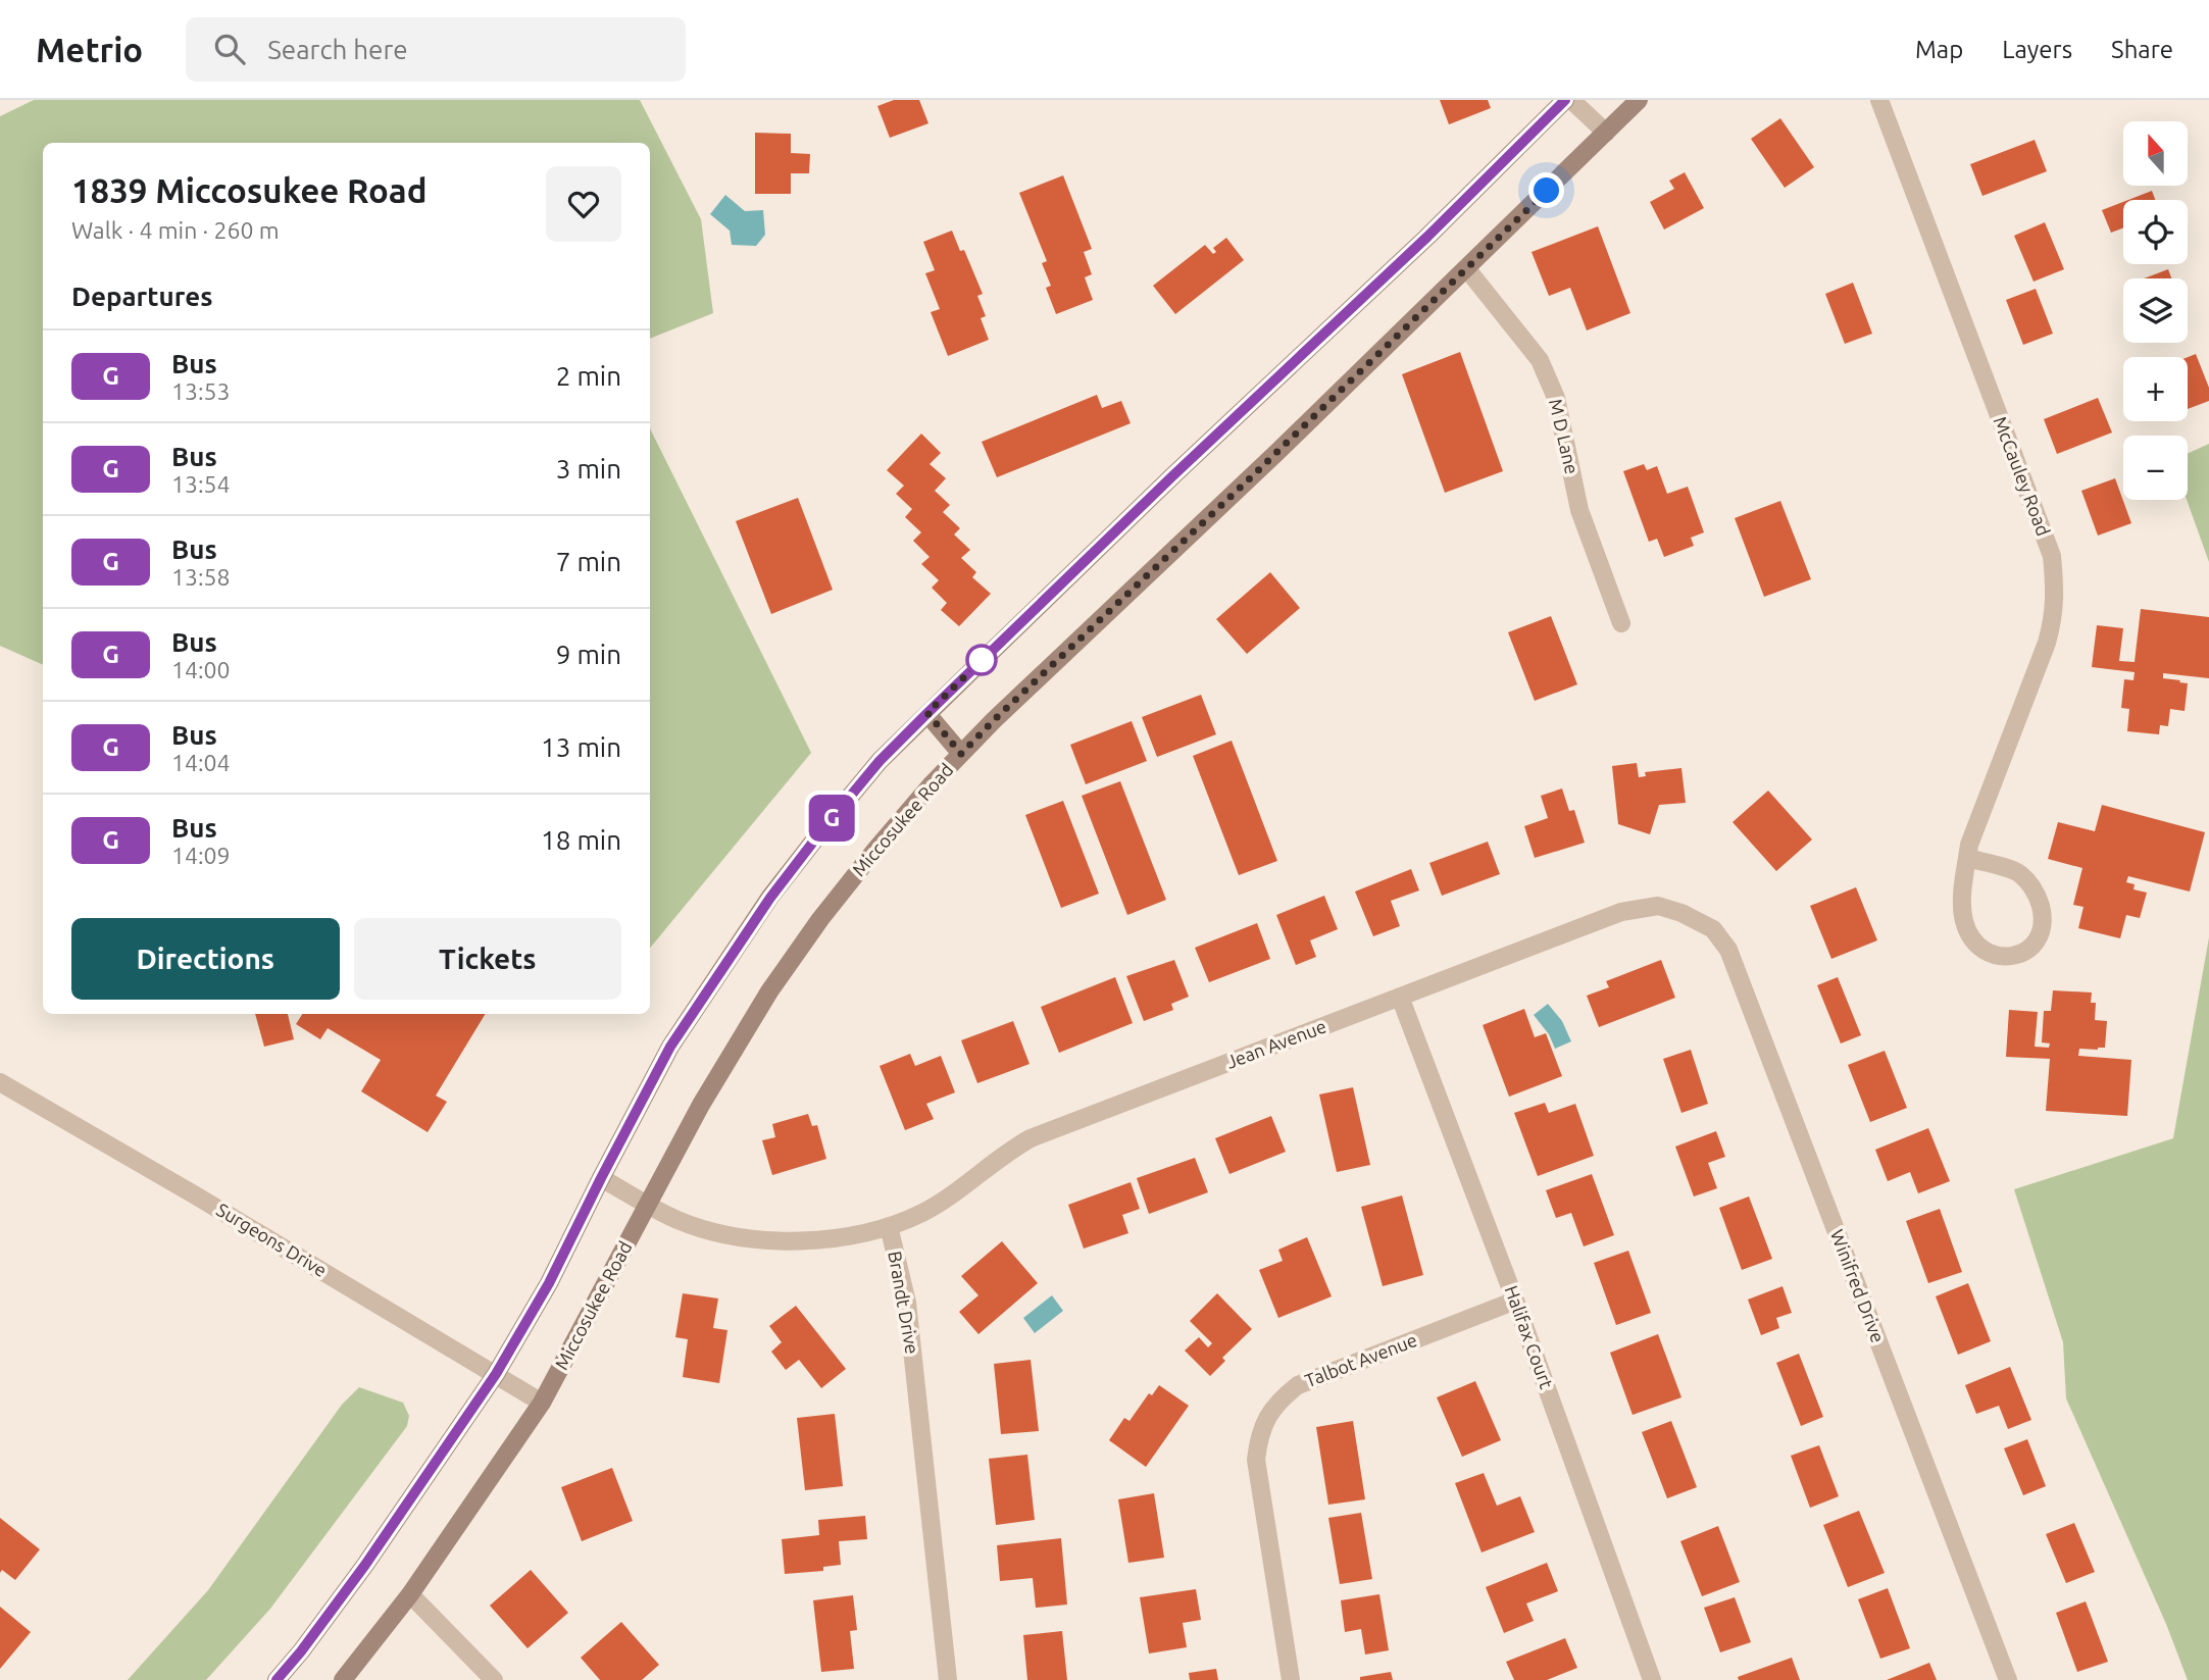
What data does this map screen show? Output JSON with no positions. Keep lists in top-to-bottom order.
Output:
{
  "streets": {
    "street": [
      "M D Lane",
      "McCauley Road",
      "Miccosukee Road",
      "Jean Avenue",
      "Surgeons Drive",
      "Winifred Drive",
      "Brandt Drive",
      "Halifax Court",
      "Talbot Avenue"
    ]
  },
  "crossings": [
    ["M D Lane", "Miccosukee Road"],
    ["Miccosukee Road", "Surgeons Drive"],
    ["Miccosukee Road", "Brandt Drive"],
    ["Jean Avenue", "Winifred Drive"],
    ["Jean Avenue", "Brandt Drive"],
    ["Jean Avenue", "Halifax Court"],
    ["Halifax Court", "Talbot Avenue"]
  ],
  "lines": ["bus line G"],
  "north": "top",
  "page": {
    "header": "Metrio",
    "search": "Search here",
    "nav": ["Map", "Layers", "Share"],
    "on_map": "G",
    "map_buttons": ["+", "−"],
    "heading": [
      ["1839 Miccosukee Road", "Walk · 4 min · 260 m"],
      "Departures"
    ],
    "list": [
      {
        "mark": "G",
        "name": "Bus",
        "note": "13:53",
        "value": "2 min"
      },
      {
        "mark": "G",
        "name": "Bus",
        "note": "13:54",
        "value": "3 min"
      },
      {
        "mark": "G",
        "name": "Bus",
        "note": "13:58",
        "value": "7 min"
      },
      {
        "mark": "G",
        "name": "Bus",
        "note": "14:00",
        "value": "9 min"
      },
      {
        "mark": "G",
        "name": "Bus",
        "note": "14:04",
        "value": "13 min"
      },
      {
        "mark": "G",
        "name": "Bus",
        "note": "14:09",
        "value": "18 min"
      }
    ],
    "buttons": ["Directions", "Tickets"]
  }
}
